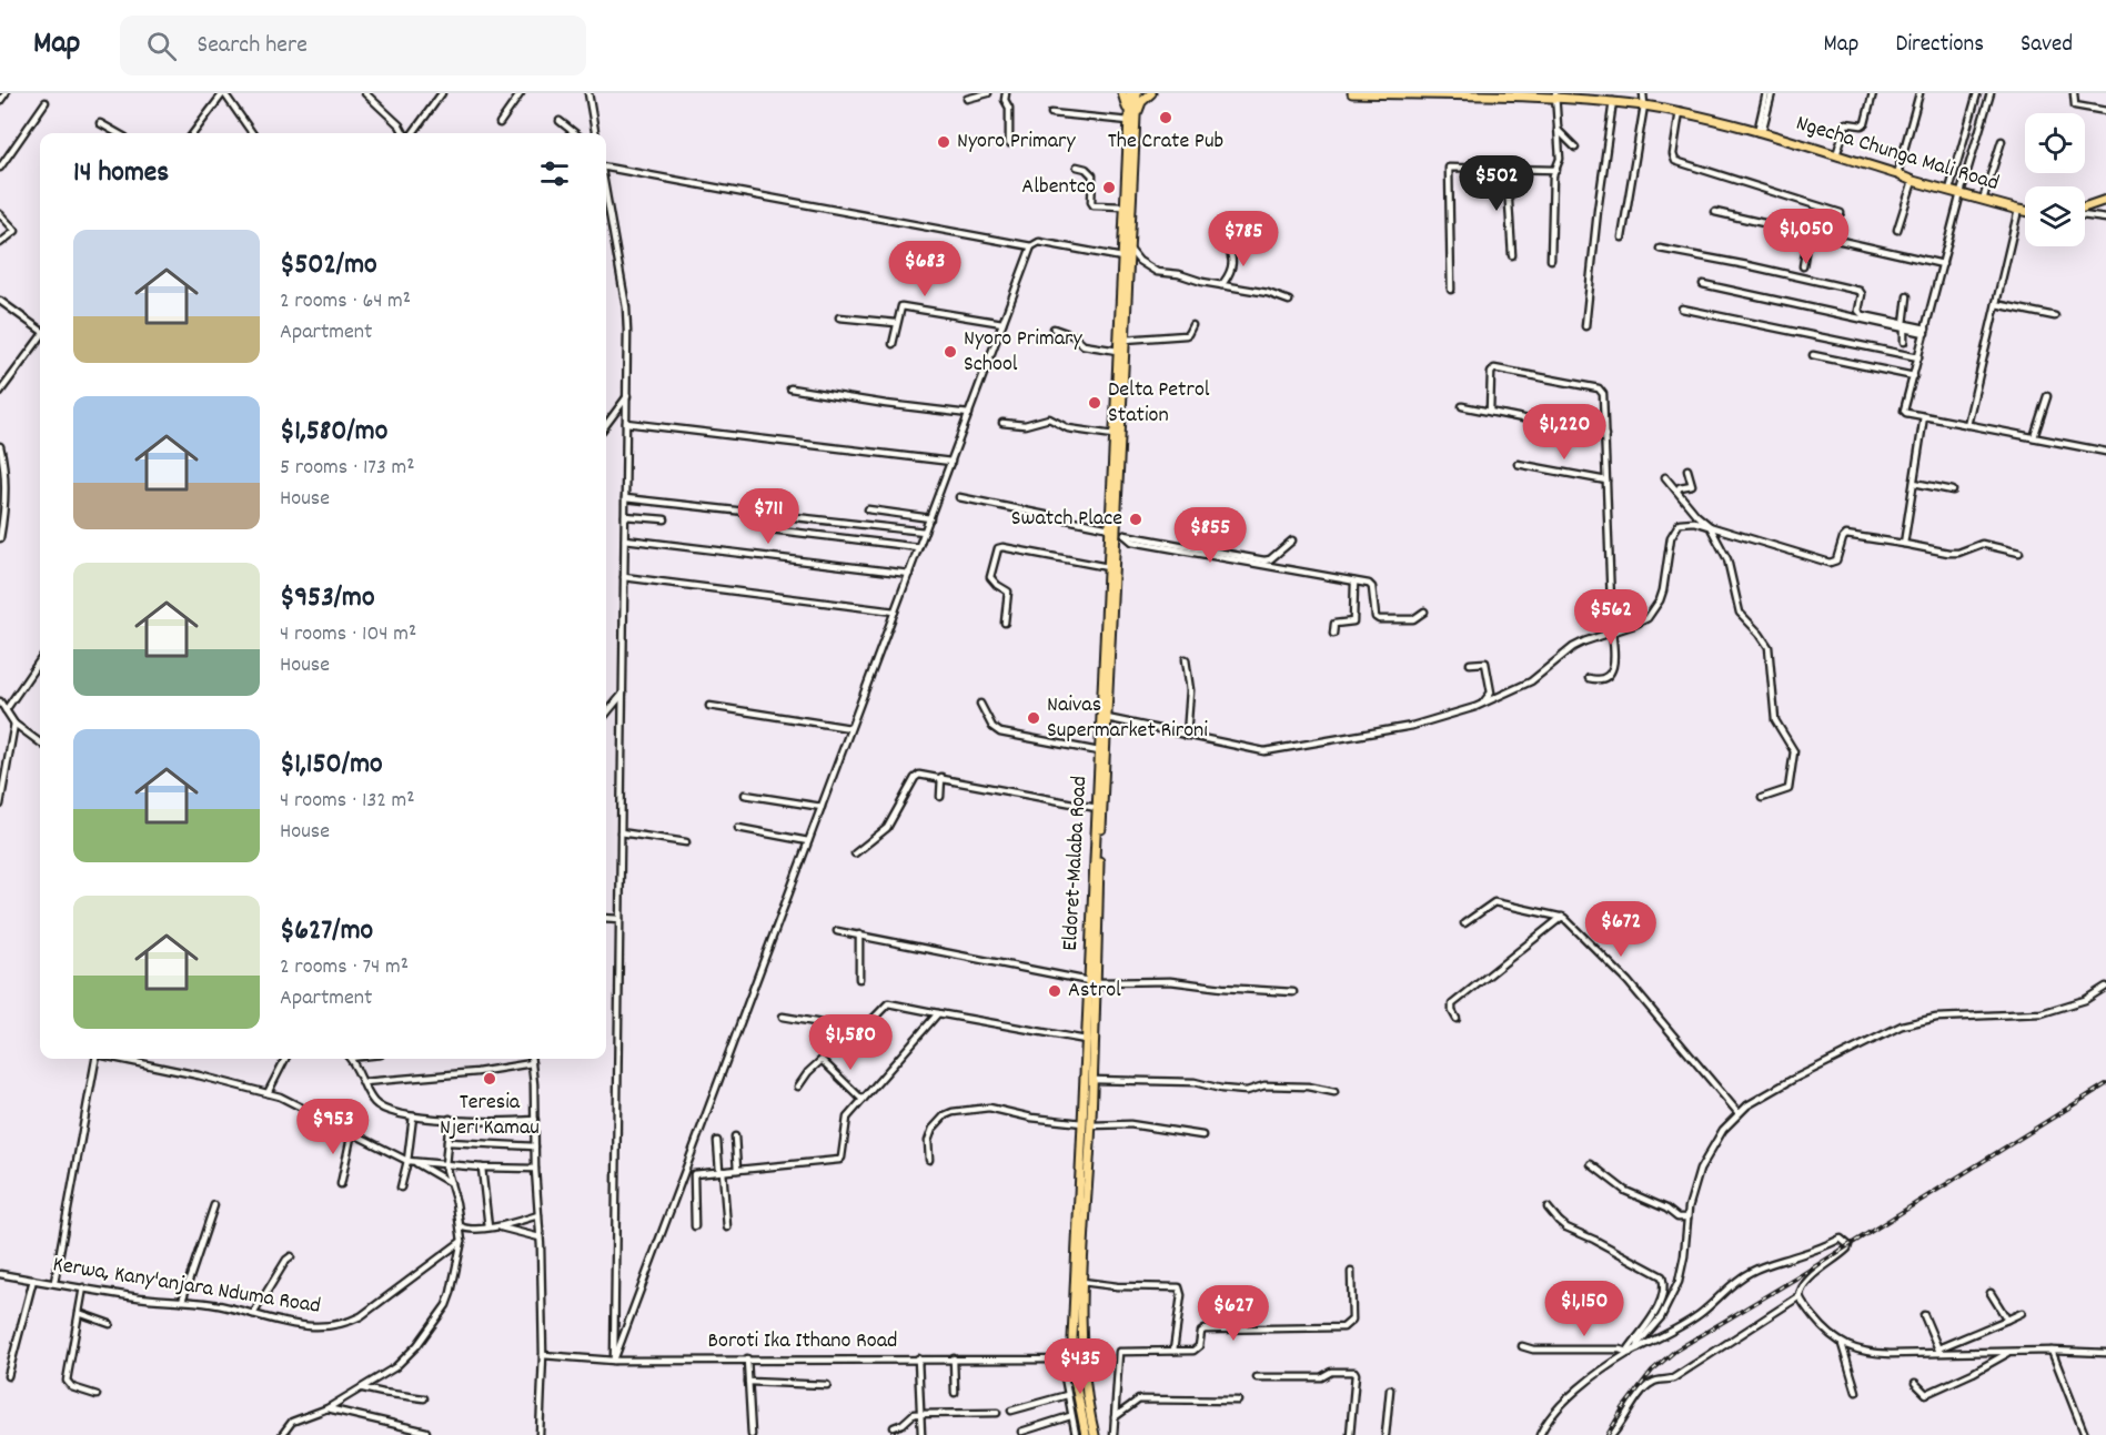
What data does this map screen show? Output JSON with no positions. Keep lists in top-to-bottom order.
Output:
{
  "streets": {
    "main road": ["Ngecha Chunga Mali Road", "Eldoret-Malaba Road"],
    "street": ["Kerwa, Kany'anjara Nduma Road", "Boroti Ika Ithano Road"]
  },
  "crossings": [
    ["Eldoret-Malaba Road", "Boroti Ika Ithano Road"]
  ],
  "places": [
    "The Crate Pub",
    "Nyoro Primary",
    "Albentco",
    "Nyoro Primary School",
    "Delta Petrol Station",
    "Swatch Place",
    "Naivas Supermarket Rironi",
    "Astrol",
    "Teresia Njeri Kamau"
  ],
  "page": {
    "header": "Map",
    "search": "Search here",
    "nav": ["Map", "Directions", "Saved"],
    "heading": "14 homes",
    "price": [
      "$502",
      "$1,050",
      "$785",
      "$683",
      "$1,220",
      "$711",
      "$855",
      "$562",
      "$672",
      "$1,580",
      "$953",
      "$1,150",
      "$627",
      "$435"
    ],
    "list": [
      {
        "name": "$502/mo",
        "note": "2 rooms · 64 m² · Apartment"
      },
      {
        "name": "$1,580/mo",
        "note": "5 rooms · 173 m² · House"
      },
      {
        "name": "$953/mo",
        "note": "4 rooms · 104 m² · House"
      },
      {
        "name": "$1,150/mo",
        "note": "4 rooms · 132 m² · House"
      },
      {
        "name": "$627/mo",
        "note": "2 rooms · 74 m² · Apartment"
      }
    ]
  }
}
